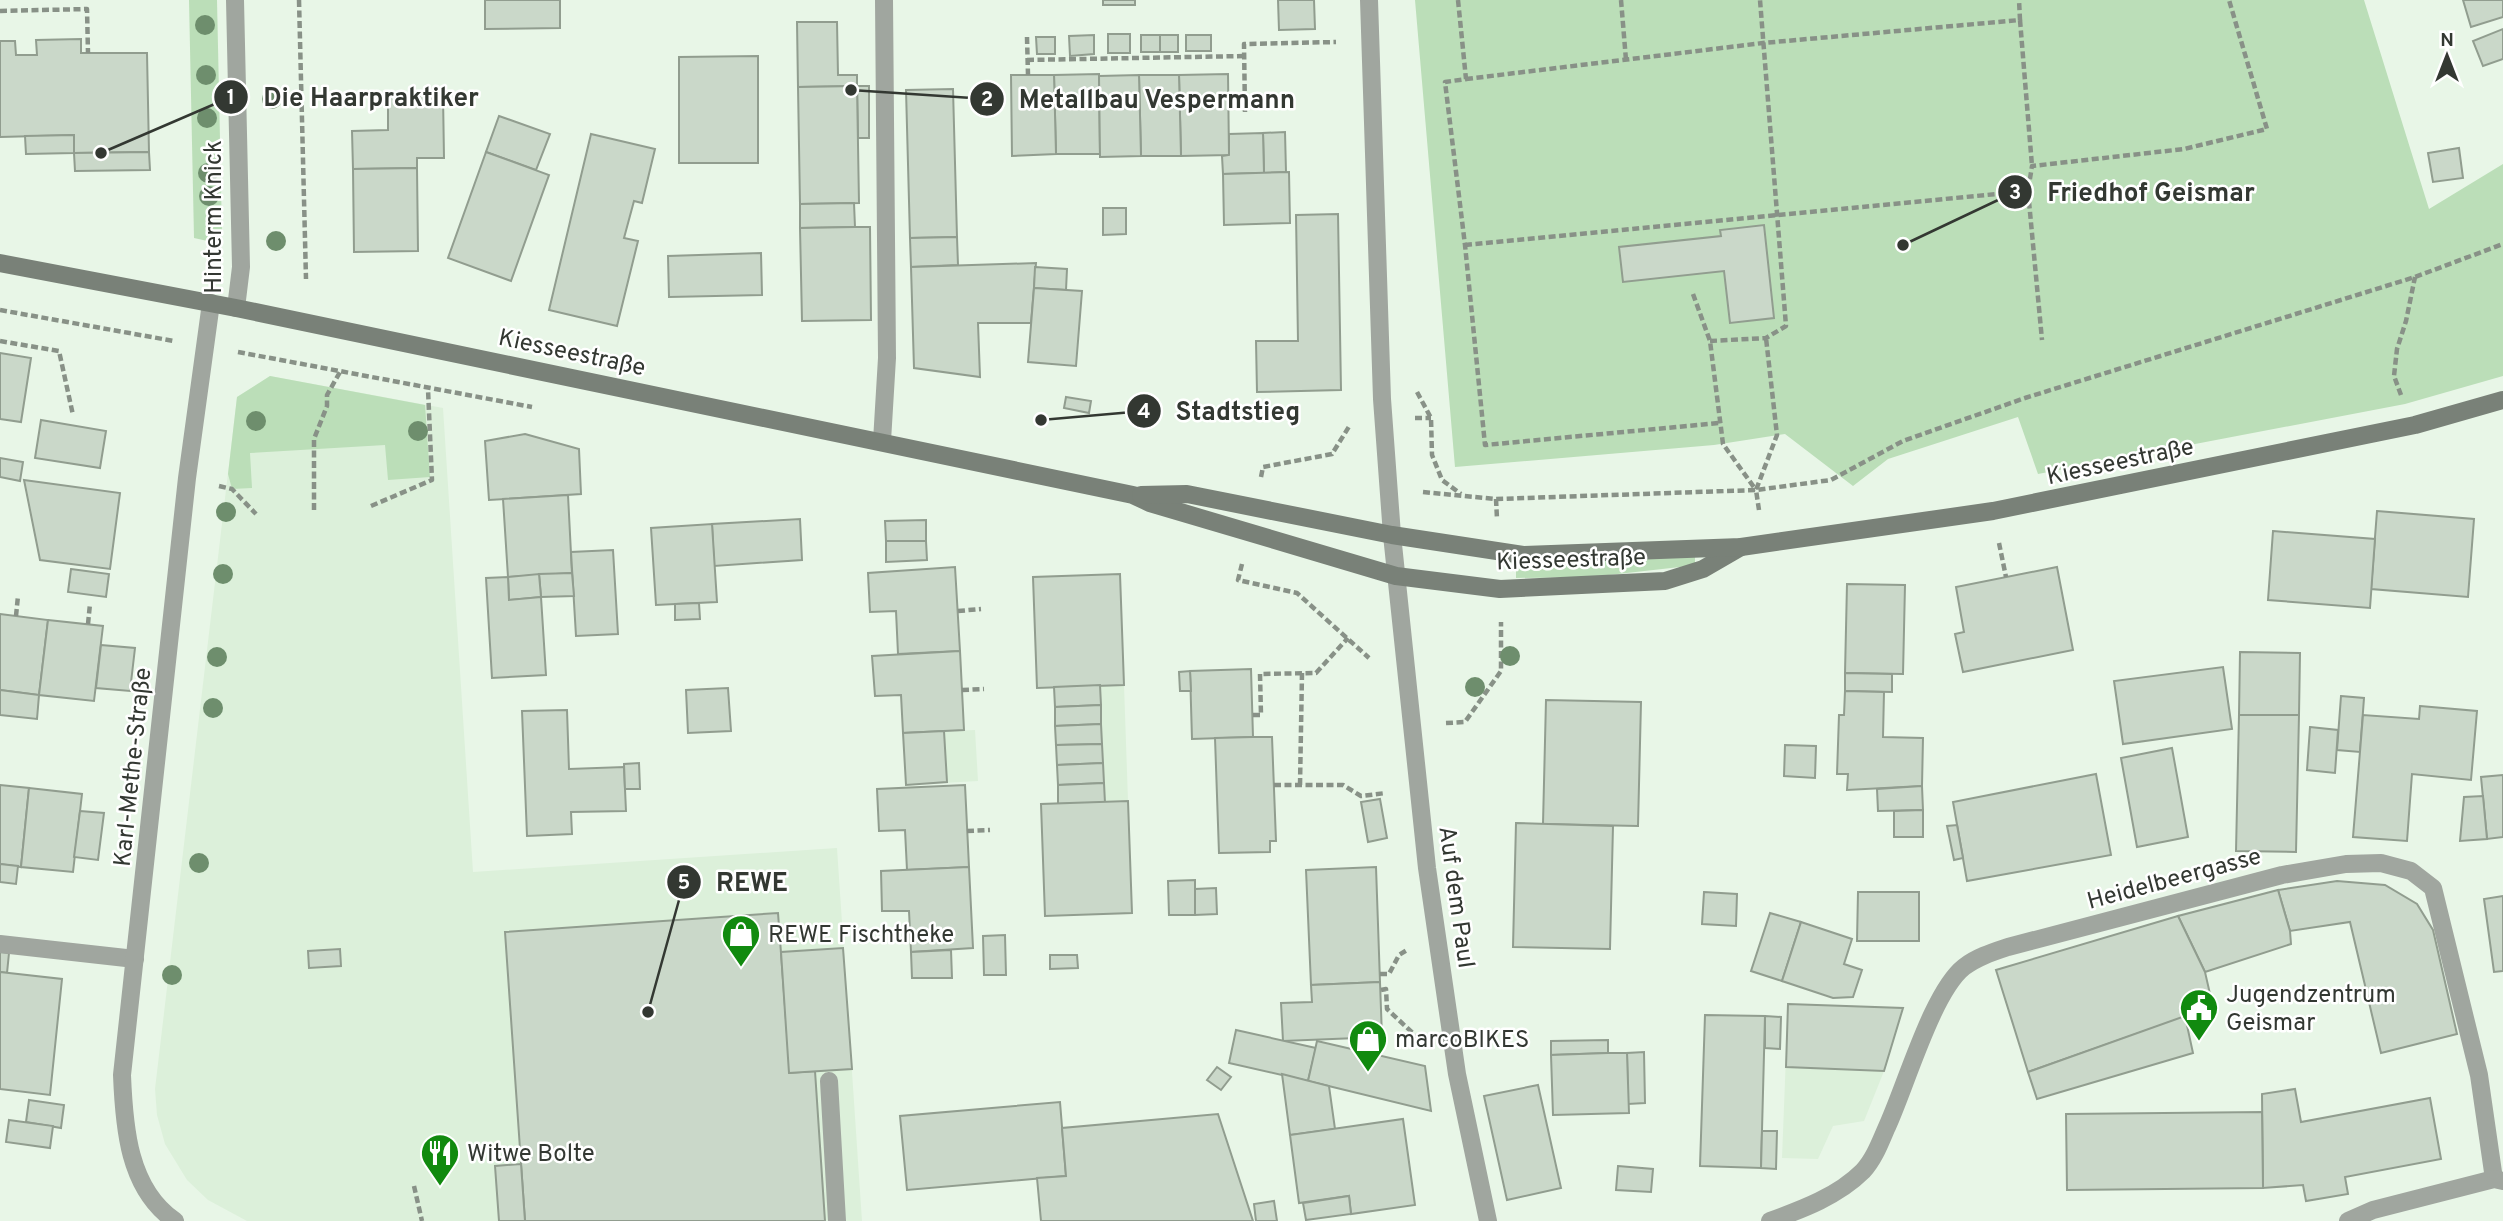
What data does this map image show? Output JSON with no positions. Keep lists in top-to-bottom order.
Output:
{
  "streets": {
    "street": [
      "Hinterm Knick",
      "Kiesseestraße",
      "Karl-Methe-Straße",
      "Heidelbeergasse",
      "Auf dem Paul"
    ]
  },
  "crossings": [
    ["Hinterm Knick", "Kiesseestraße"],
    ["Kiesseestraße", "Karl-Methe-Straße"],
    ["Kiesseestraße", "Auf dem Paul"]
  ],
  "places": {
    "other": [
      "Metallbau Vespermann",
      "Die Haarpraktiker",
      "Friedhof Geismar",
      "Stadtstieg",
      "REWE"
    ],
    "shop": ["REWE Fischtheke", "marcoBIKES"],
    "public building": ["Jugendzentrum Geismar"],
    "restaurant": ["Witwe Bolte"]
  },
  "north": "top"
}
